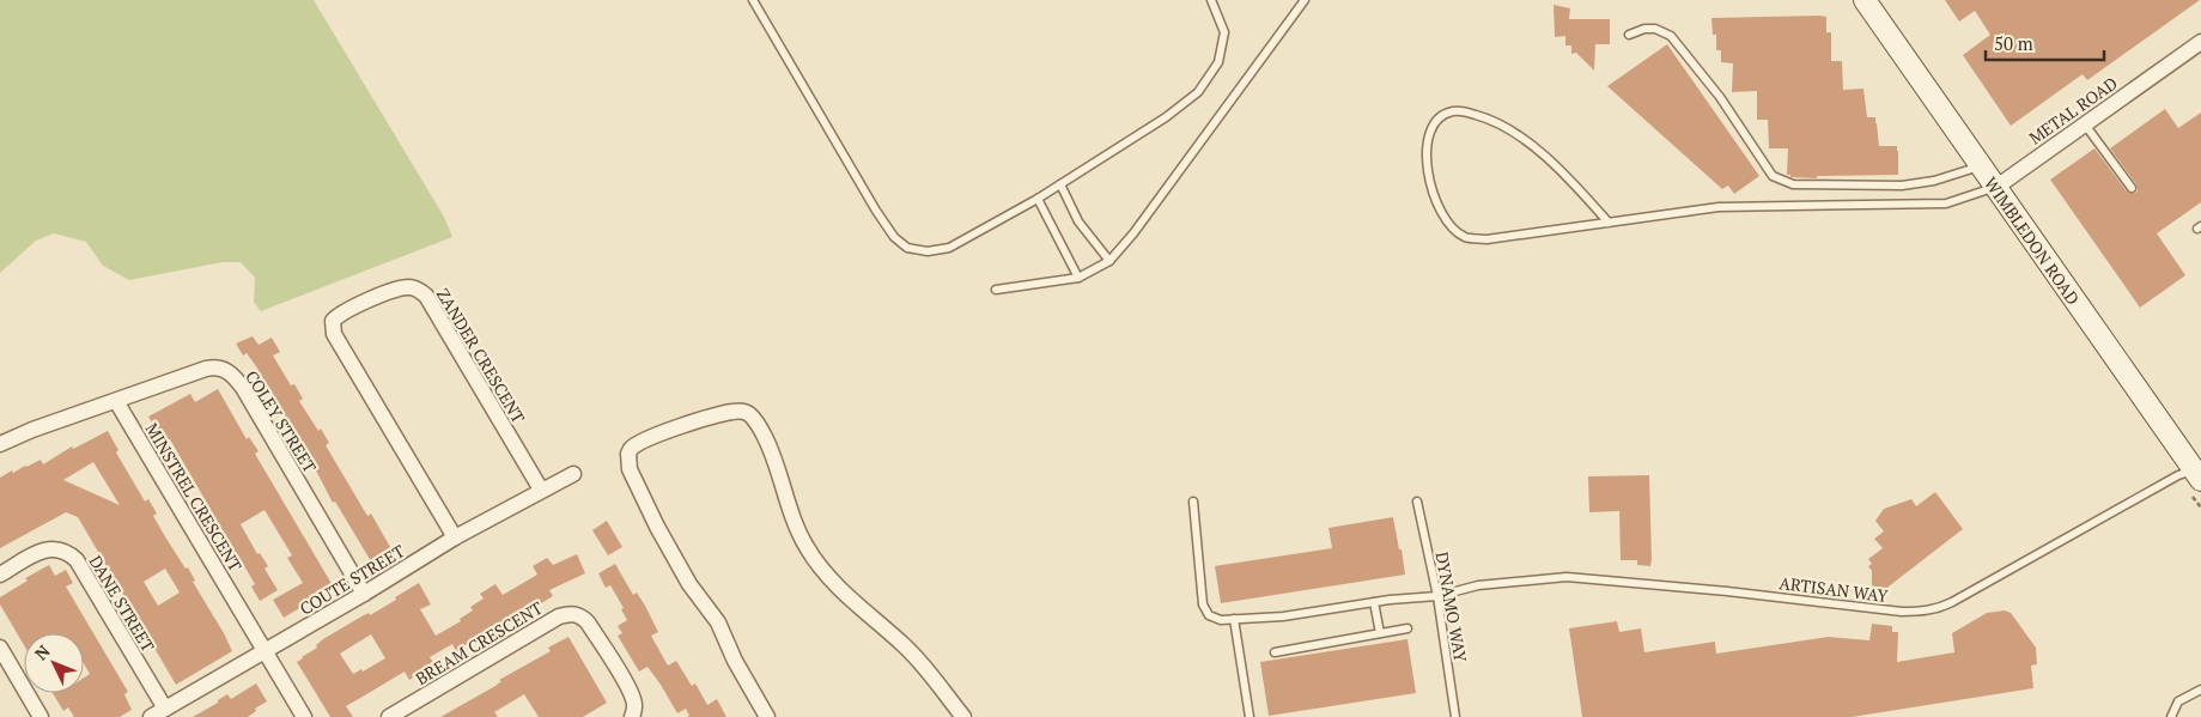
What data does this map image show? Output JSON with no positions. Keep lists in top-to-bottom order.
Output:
{
  "streets": {
    "main road": ["WIMBLEDON ROAD"],
    "street": [
      "METAL ROAD",
      "ZANDER CRESCENT",
      "COLEY STREET",
      "MINSTREL CRESCENT",
      "COUTE STREET",
      "DANE STREET",
      "BREAM CRESCENT"
    ],
    "lane": ["ARTISAN WAY", "DYNAMO WAY"]
  },
  "crossings": [
    ["METAL ROAD", "WIMBLEDON ROAD"],
    ["WIMBLEDON ROAD", "ARTISAN WAY"],
    ["ZANDER CRESCENT", "COUTE STREET"],
    ["COLEY STREET", "MINSTREL CRESCENT"],
    ["COLEY STREET", "COUTE STREET"],
    ["MINSTREL CRESCENT", "COUTE STREET"],
    ["COUTE STREET", "DANE STREET"],
    ["ARTISAN WAY", "DYNAMO WAY"]
  ],
  "scale_bar": "50 m",
  "north": "top left"
}
